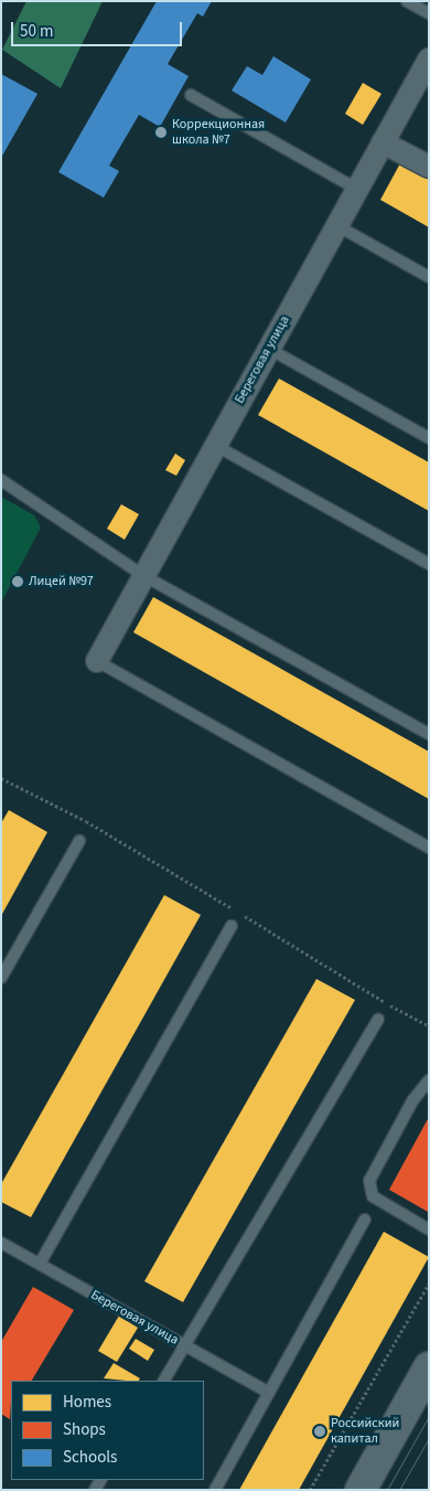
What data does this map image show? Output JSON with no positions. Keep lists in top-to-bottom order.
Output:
{
  "streets": {
    "street": ["Береговая улица"]
  },
  "places": ["Коррекционная школа №7", "Лицей №97", "Российский капитал"],
  "legend": ["Homes", "Shops", "Schools"],
  "scale_bar": "50 m"
}
